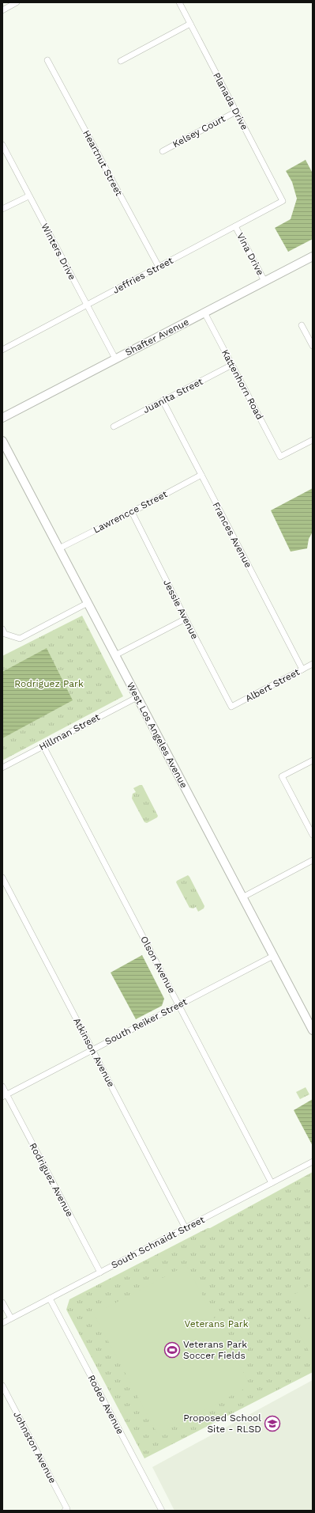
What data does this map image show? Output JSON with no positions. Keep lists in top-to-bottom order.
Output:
{
  "streets": {
    "street": [
      "Planada Drive",
      "Kelsey Court",
      "Heartnut Street",
      "Winters Drive",
      "Vina Drive",
      "Jeffries Street",
      "Shafter Avenue",
      "Kattenhorn Road",
      "Juanita Street",
      "Lawrencce Street",
      "Frances Avenue",
      "Jessie Avenue",
      "Albert Street",
      "Hillman Street",
      "West Los Angeles Avenue",
      "Olson Avenue",
      "South Reiker Street",
      "Atkinson Avenue",
      "Rodriguez Avenue",
      "South Schnaidt Street",
      "Rodeo Avenue",
      "Johnston Avenue"
    ]
  },
  "crossings": [
    ["Planada Drive", "Kelsey Court"],
    ["Planada Drive", "Jeffries Street"],
    ["Heartnut Street", "Jeffries Street"],
    ["Winters Drive", "Jeffries Street"],
    ["Winters Drive", "Shafter Avenue"],
    ["Vina Drive", "Jeffries Street"],
    ["Vina Drive", "Shafter Avenue"],
    ["Shafter Avenue", "Kattenhorn Road"],
    ["Kattenhorn Road", "Juanita Street"],
    ["Juanita Street", "Frances Avenue"],
    ["Lawrencce Street", "Frances Avenue"],
    ["Lawrencce Street", "Jessie Avenue"],
    ["Lawrencce Street", "West Los Angeles Avenue"],
    ["Frances Avenue", "Albert Street"],
    ["Jessie Avenue", "Albert Street"],
    ["Hillman Street", "West Los Angeles Avenue"],
    ["Hillman Street", "Olson Avenue"],
    ["West Los Angeles Avenue", "South Reiker Street"],
    ["Olson Avenue", "South Reiker Street"],
    ["Olson Avenue", "South Schnaidt Street"],
    ["South Reiker Street", "Atkinson Avenue"],
    ["South Reiker Street", "Rodriguez Avenue"],
    ["Atkinson Avenue", "South Schnaidt Street"],
    ["Rodriguez Avenue", "South Schnaidt Street"],
    ["South Schnaidt Street", "Rodeo Avenue"]
  ],
  "parks": ["Rodriguez Park", "Veterans Park"],
  "places": {
    "sports": ["Veterans Park Soccer Fields"],
    "school or university": ["Proposed School Site - RLSD"]
  }
}
